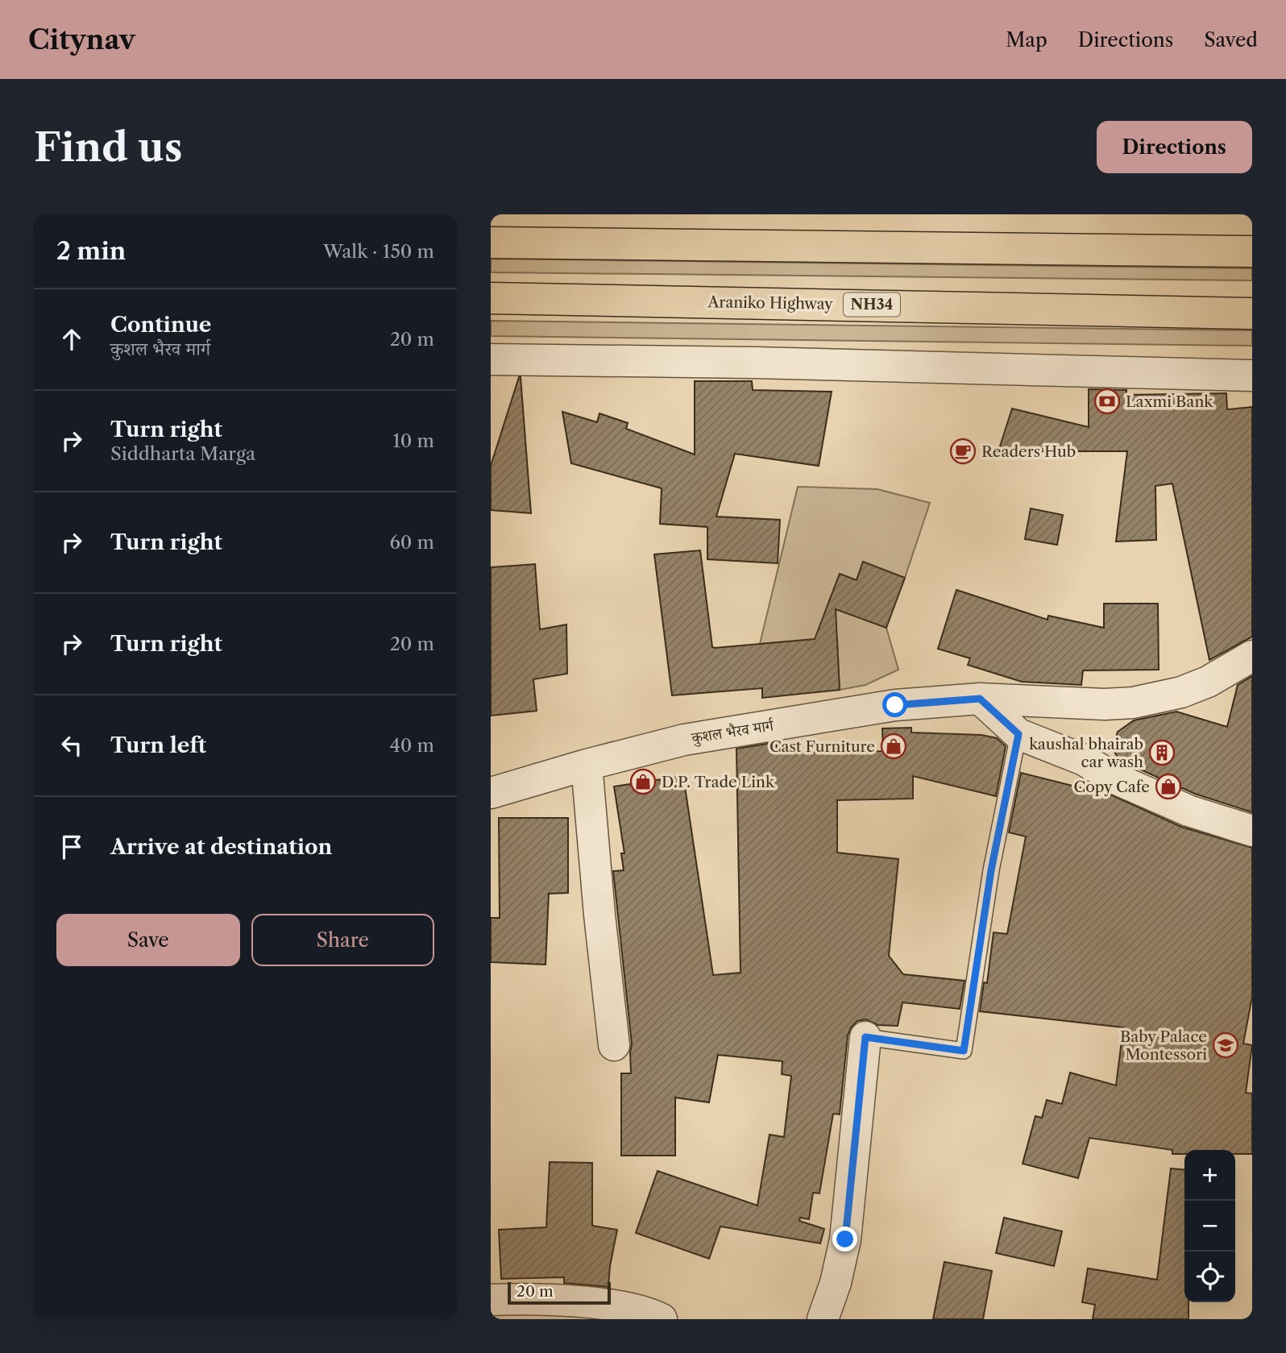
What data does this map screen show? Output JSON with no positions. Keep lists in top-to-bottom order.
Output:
{
  "streets": {
    "highway": ["Araniko Highway", "NH34"],
    "street": ["कुशल‌ भैरव मार्ग"]
  },
  "places": {
    "bank": ["Laxmi Bank"],
    "cafe": ["Readers Hub"],
    "shop": ["Cast Furniture", "D.P. Trade Link", "Copy Cafe"],
    "building": ["kaushal bhairab car wash"],
    "school or university": ["Baby Palace Montessori"]
  },
  "scale_bar": "20 m",
  "page": {
    "header": "Citynav",
    "nav": ["Map", "Directions", "Saved"],
    "buttons": [
      "Directions",
      ["Save", "Share"]
    ],
    "title": "Find us",
    "heading": ["2 min", "Walk · 150 m"],
    "list": [
      ["Continue", "कुशल‌ भैरव मार्ग", "20 m"],
      ["Turn right", "Siddharta Marga", "10 m"],
      ["Turn right", "60 m"],
      ["Turn right", "20 m"],
      ["Turn left", "40 m"],
      "Arrive at destination"
    ],
    "map_buttons": ["+", "−"],
    "scale": "20 m"
  }
}
